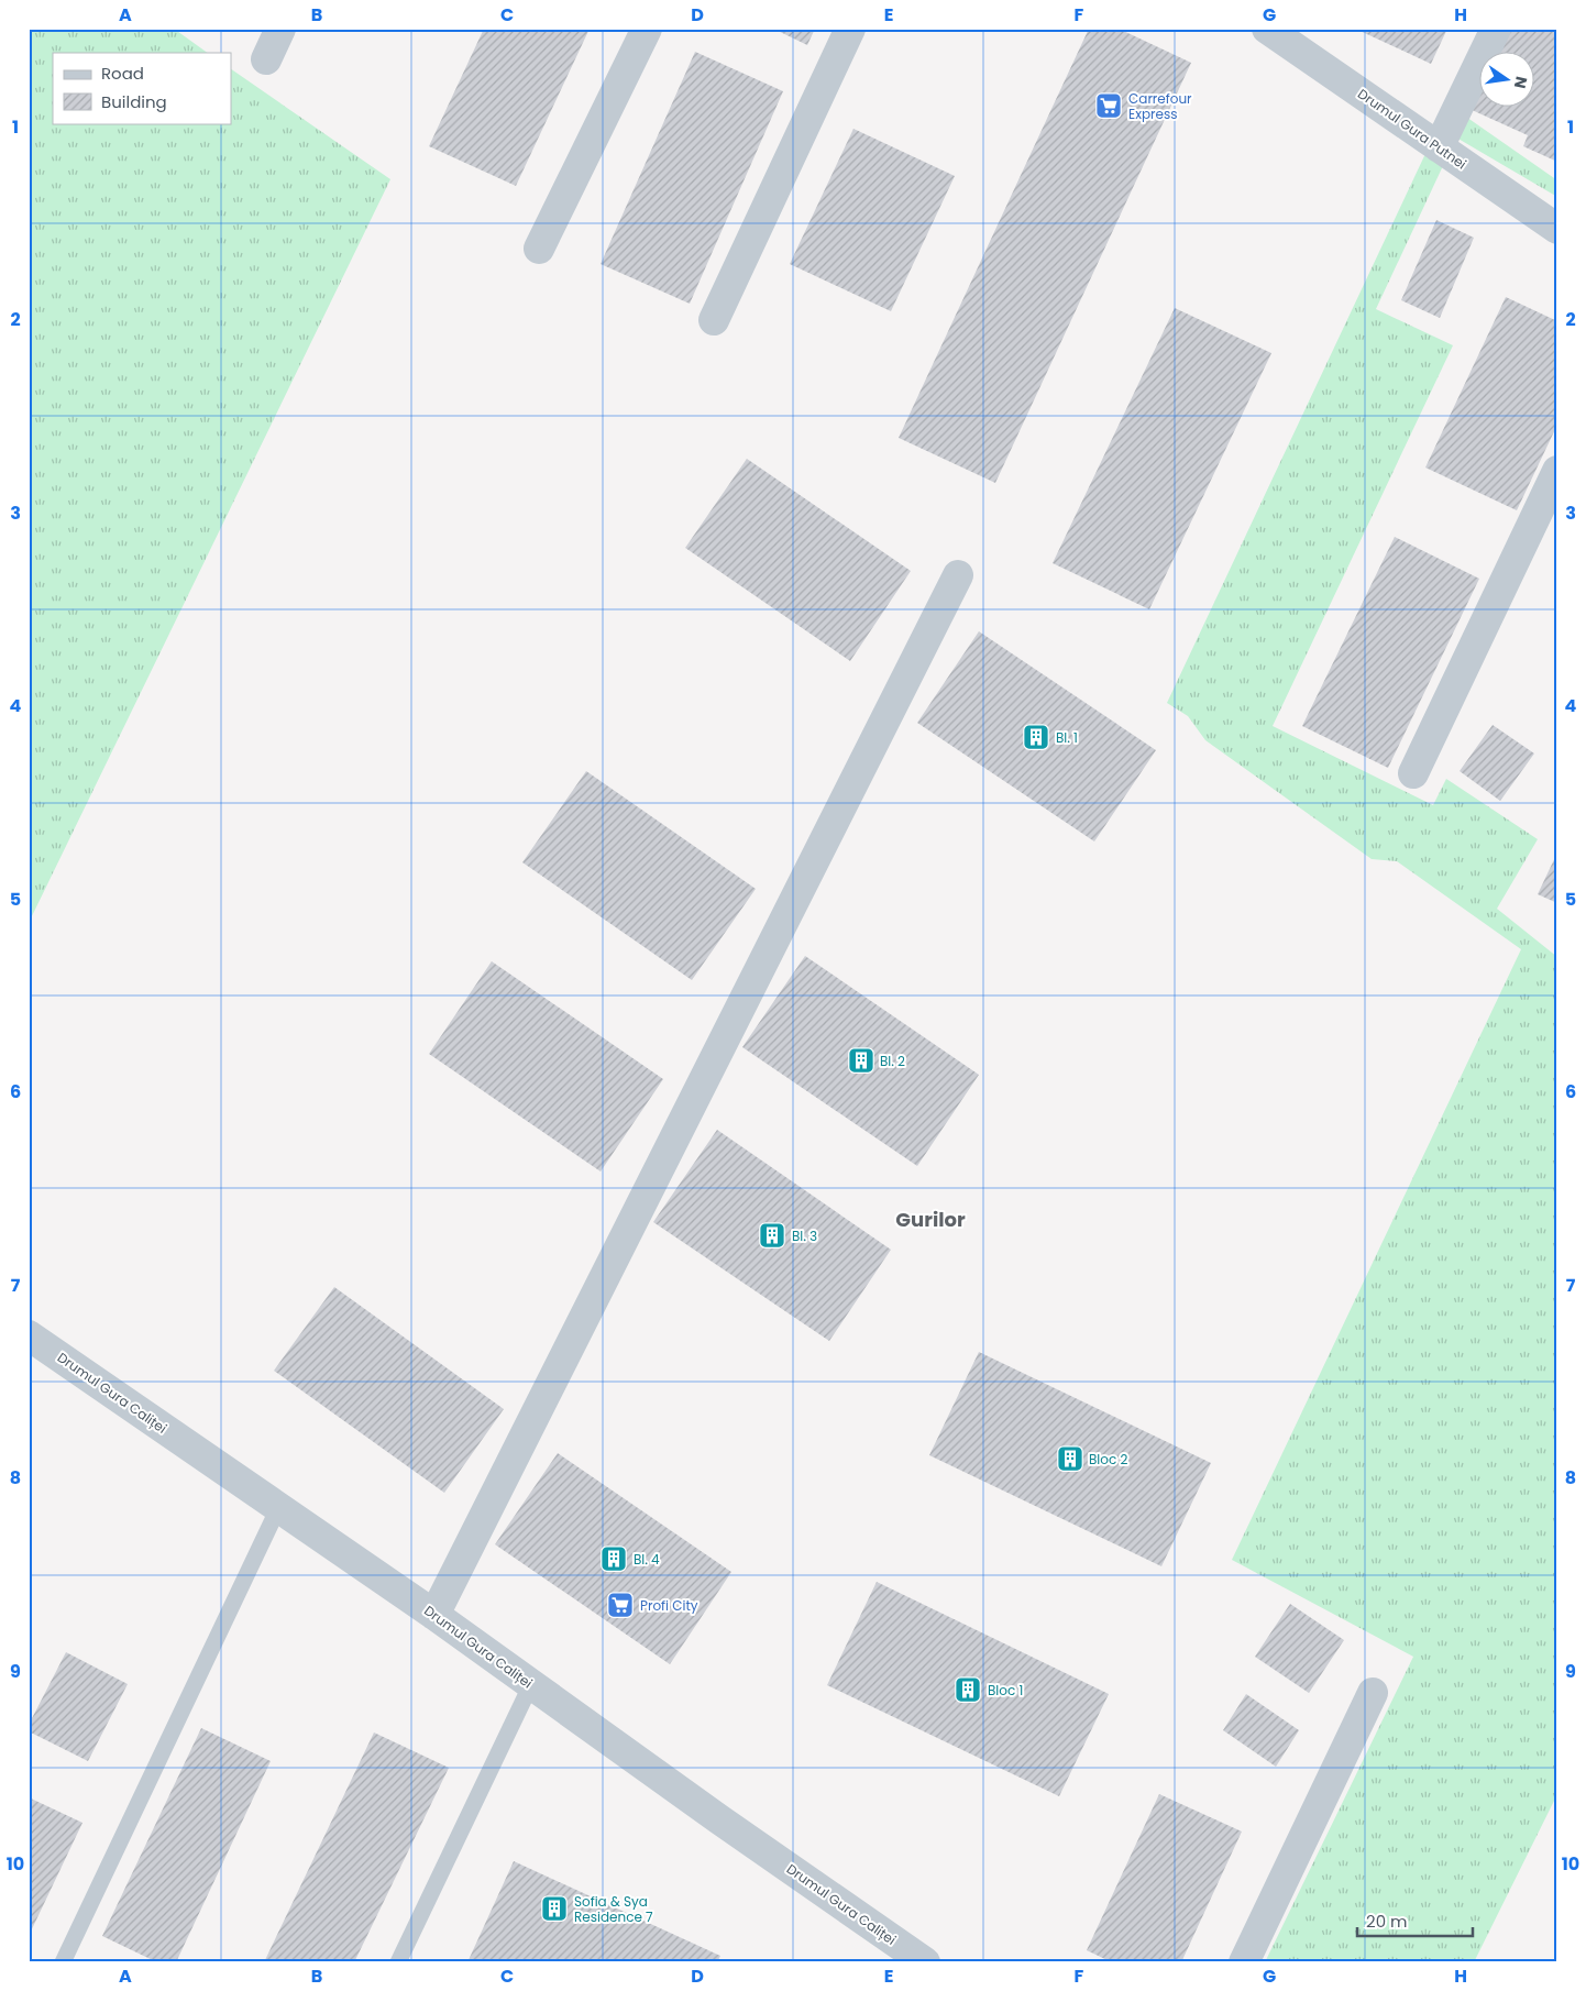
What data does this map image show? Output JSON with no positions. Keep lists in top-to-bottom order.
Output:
{
  "streets": {
    "street": ["Drumul Gura Putnei", "Drumul Gura Caliței"]
  },
  "districts": ["Gurilor"],
  "places": {
    "supermarket": ["Carrefour Express", "Profi City"],
    "building": [
      "Bl. 1",
      "Bl. 2",
      "Bl. 3",
      "Bloc 2",
      "Bl. 4",
      "Bloc 1",
      "Sofia & Sya Residence 7"
    ]
  },
  "legend": ["Road", "Building"],
  "scale_bar": "20 m",
  "north": "right",
  "grid": {
    "columns": [
      "A",
      "B",
      "C",
      "D",
      "E",
      "F",
      "G",
      "H"
    ],
    "rows": [
      "1",
      "2",
      "3",
      "4",
      "5",
      "6",
      "7",
      "8",
      "9",
      "10"
    ]
  }
}
